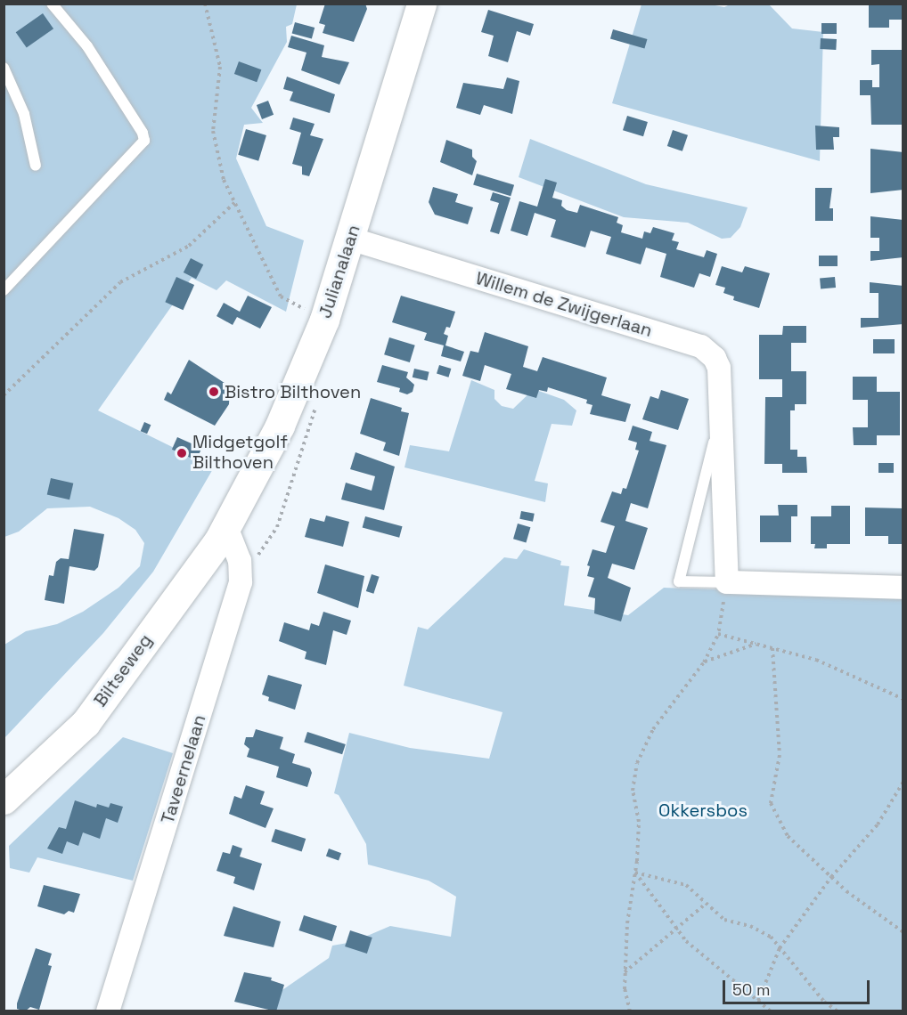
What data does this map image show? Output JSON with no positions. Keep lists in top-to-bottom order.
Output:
{
  "streets": {
    "street": [
      "Julianalaan",
      "Willem de Zwijgerlaan",
      "Biltseweg",
      "Taveernelaan"
    ]
  },
  "crossings": [
    ["Julianalaan", "Willem de Zwijgerlaan"],
    ["Julianalaan", "Biltseweg"],
    ["Julianalaan", "Taveernelaan"],
    ["Biltseweg", "Taveernelaan"]
  ],
  "parks": ["Okkersbos"],
  "places": ["Bistro Bilthoven", "Midgetgolf Bilthoven"],
  "scale_bar": "50 m"
}
